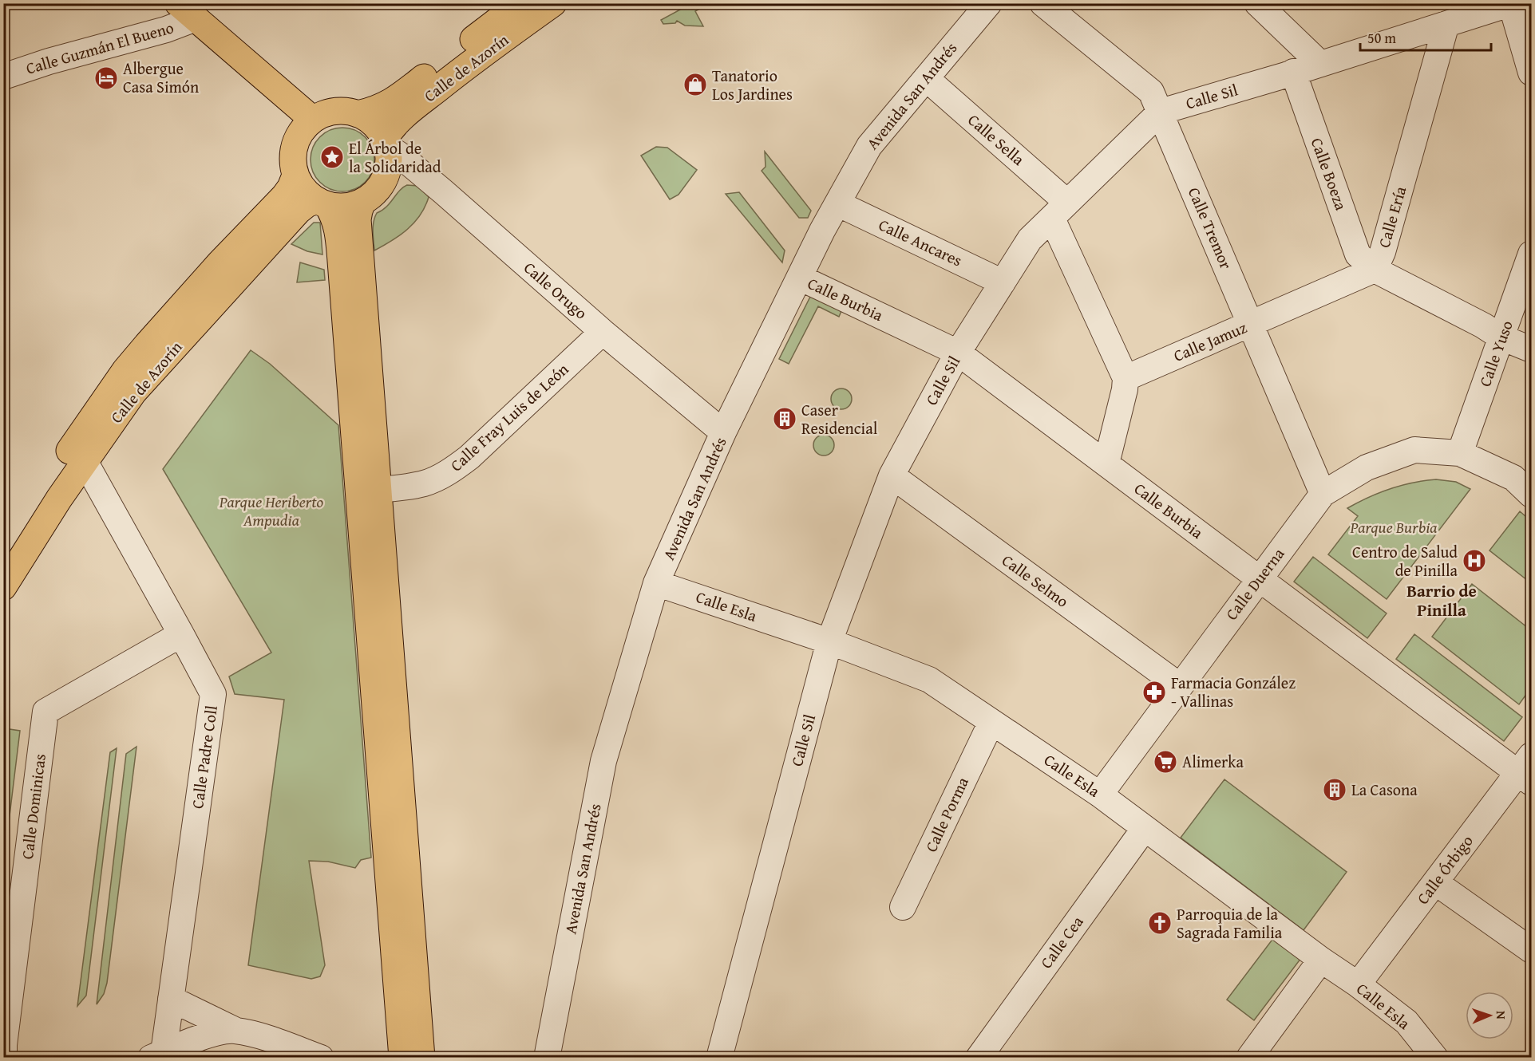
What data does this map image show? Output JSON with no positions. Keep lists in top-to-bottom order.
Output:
{
  "streets": {
    "main road": ["Calle de Azorín"],
    "street": [
      "Calle Guzmán El Bueno",
      "Avenida San Andrés",
      "Calle Sil",
      "Calle Sella",
      "Calle Boeza",
      "Calle Ería",
      "Calle Tremor",
      "Calle Ancares",
      "Calle Orugo",
      "Calle Burbia",
      "Calle Jamuz",
      "Calle Yuso",
      "Calle Fray Luis de León",
      "Calle Selmo",
      "Calle Duerna",
      "Calle Esla",
      "Calle Padre Coll",
      "Calle Dominicas",
      "Calle Porma",
      "Calle Órbigo",
      "Calle Cea"
    ]
  },
  "crossings": [
    ["Calle de Azorín", "Calle Orugo"],
    ["Calle de Azorín", "Calle Padre Coll"],
    ["Avenida San Andrés", "Calle Sella"],
    ["Avenida San Andrés", "Calle Ancares"],
    ["Avenida San Andrés", "Calle Orugo"],
    ["Avenida San Andrés", "Calle Burbia"],
    ["Avenida San Andrés", "Calle Esla"],
    ["Calle Sil", "Calle Sella"],
    ["Calle Sil", "Calle Boeza"],
    ["Calle Sil", "Calle Ería"],
    ["Calle Sil", "Calle Tremor"],
    ["Calle Sil", "Calle Ancares"],
    ["Calle Sil", "Calle Burbia"],
    ["Calle Sil", "Calle Selmo"],
    ["Calle Sil", "Calle Esla"],
    ["Calle Sella", "Calle Jamuz"],
    ["Calle Boeza", "Calle Ería"],
    ["Calle Boeza", "Calle Jamuz"],
    ["Calle Ería", "Calle Jamuz"],
    ["Calle Tremor", "Calle Jamuz"],
    ["Calle Tremor", "Calle Duerna"],
    ["Calle Orugo", "Calle Fray Luis de León"],
    ["Calle Burbia", "Calle Duerna"],
    ["Calle Burbia", "Calle Órbigo"],
    ["Calle Yuso", "Calle Duerna"],
    ["Calle Selmo", "Calle Duerna"],
    ["Calle Duerna", "Calle Esla"],
    ["Calle Esla", "Calle Porma"],
    ["Calle Esla", "Calle Órbigo"],
    ["Calle Esla", "Calle Cea"],
    ["Calle Padre Coll", "Calle Dominicas"]
  ],
  "districts": ["Barrio de Pinilla"],
  "parks": ["Parque Heriberto Ampudia", "Parque Burbia"],
  "places": {
    "hotel": ["Albergue Casa Simón"],
    "shop": ["Tanatorio Los Jardines"],
    "place": ["El Árbol de la Solidaridad"],
    "building": ["Caser Residencial", "La Casona"],
    "hospital": ["Centro de Salud de Pinilla"],
    "pharmacy": ["Farmacia González - Vallinas"],
    "supermarket": ["Alimerka"],
    "church": ["Parroquia de la Sagrada Familia"]
  },
  "scale_bar": "50 m",
  "north": "right"
}
